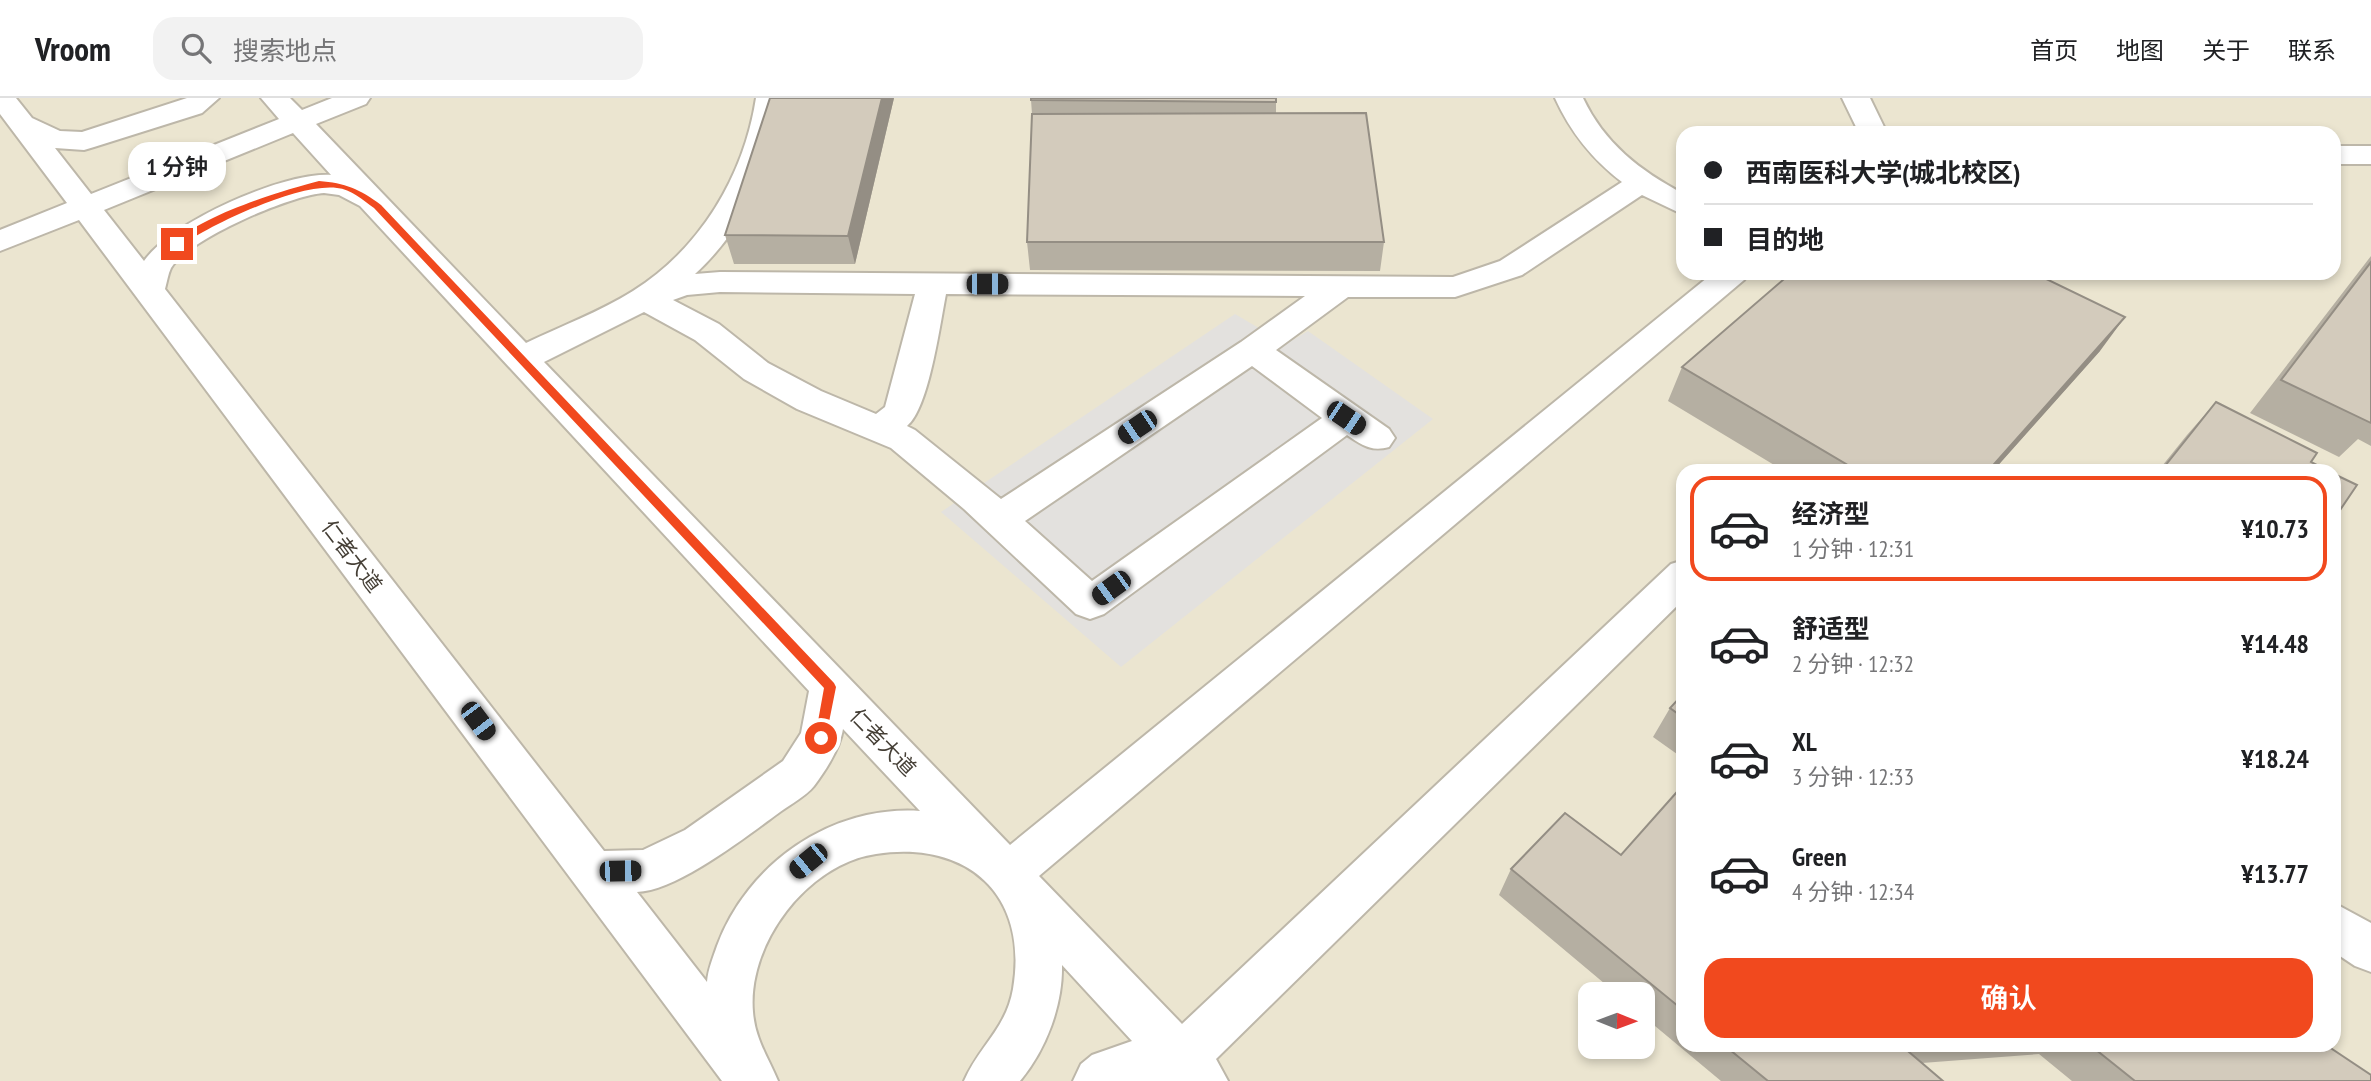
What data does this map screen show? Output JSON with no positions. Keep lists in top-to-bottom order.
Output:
{
  "streets": {
    "street": ["仁者大道"]
  },
  "north": "right",
  "page": {
    "header": "Vroom",
    "search": "搜索地点",
    "nav": [
      "首页",
      "地图",
      "关于",
      "联系"
    ],
    "banner": ["西南医科大学(城北校区)", "目的地"],
    "bubble": "1 分钟",
    "list": [
      {
        "name": "经济型",
        "note": "1 分钟 · 12:31",
        "value": "¥10.73"
      },
      {
        "name": "舒适型",
        "note": "2 分钟 · 12:32",
        "value": "¥14.48"
      },
      {
        "name": "XL",
        "note": "3 分钟 · 12:33",
        "value": "¥18.24"
      },
      {
        "name": "Green",
        "note": "4 分钟 · 12:34",
        "value": "¥13.77"
      }
    ],
    "buttons": "确认"
  }
}
